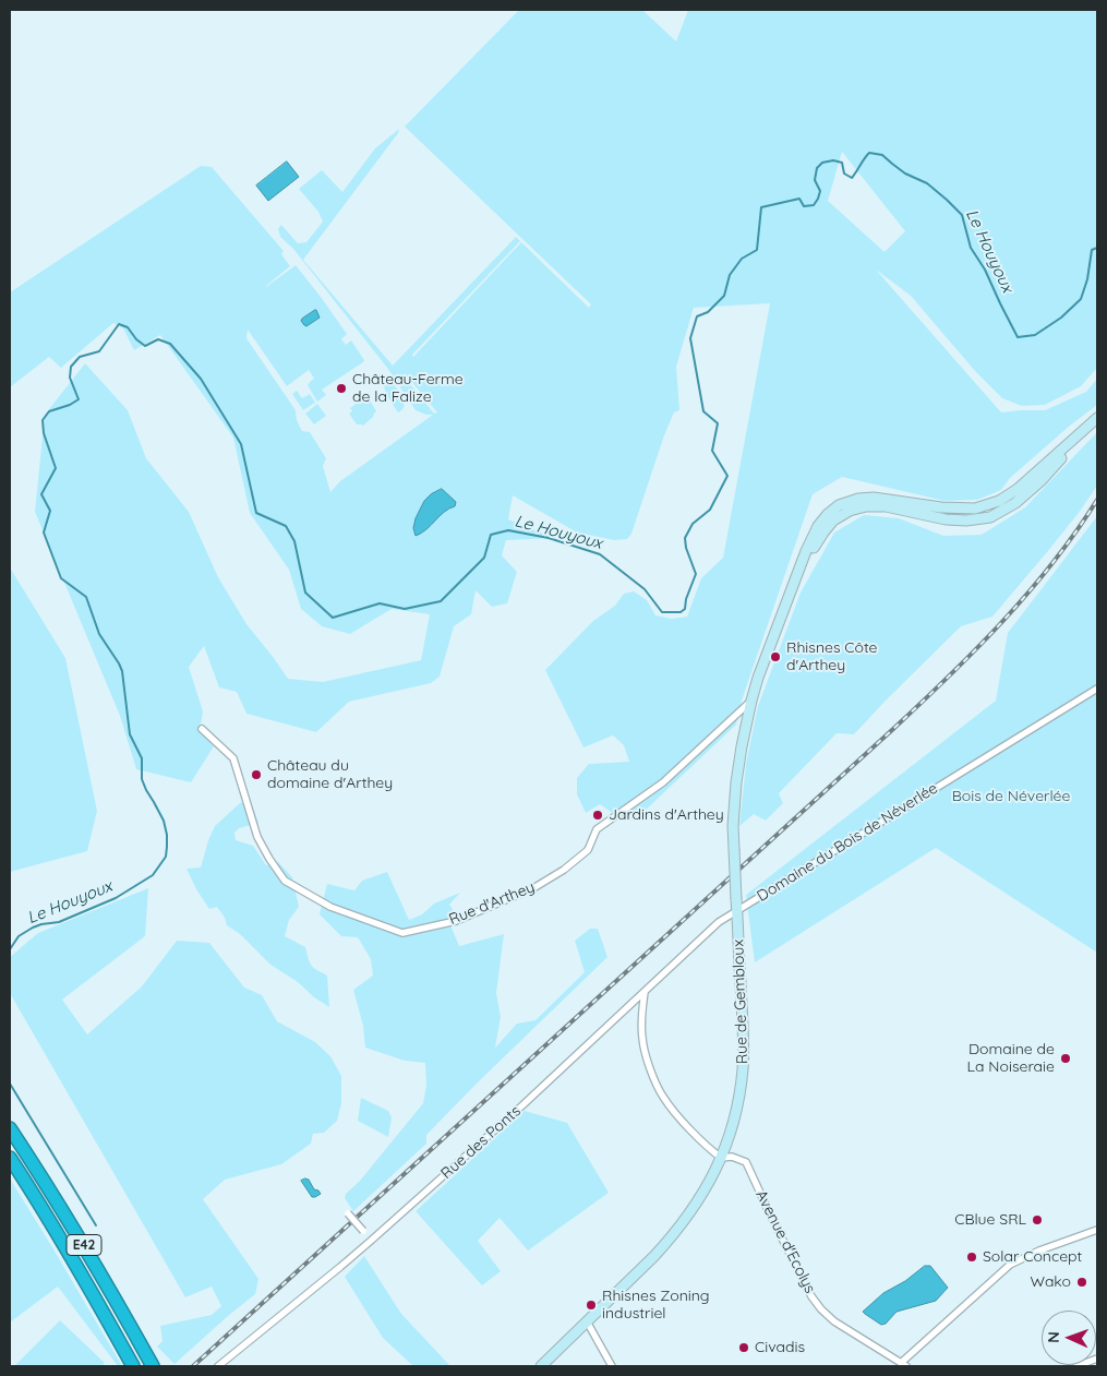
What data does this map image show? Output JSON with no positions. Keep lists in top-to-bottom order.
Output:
{
  "streets": {
    "highway": ["E42"],
    "main road": ["Rue de Gembloux"],
    "street": [
      "Domaine du Bois de Néverlée",
      "Rue d'Arthey",
      "Rue des Ponts",
      "Avenue d'Ecolys"
    ]
  },
  "crossings": [
    ["Domaine du Bois de Néverlée", "Rue de Gembloux"],
    ["Domaine du Bois de Néverlée", "Rue des Ponts"],
    ["Rue d'Arthey", "Rue de Gembloux"],
    ["Rue de Gembloux", "Rue des Ponts"],
    ["Rue de Gembloux", "Avenue d'Ecolys"]
  ],
  "water": ["Le Houyoux"],
  "parks": ["Bois de Néverlée"],
  "places": [
    "Château-Ferme de la Falize",
    "Rhisnes Côte d'Arthey",
    "Château du domaine d'Arthey",
    "Jardins d'Arthey",
    "Domaine de La Noiseraie",
    "CBlue SRL",
    "Solar Concept",
    "Wako",
    "Rhisnes Zoning industriel",
    "Civadis"
  ],
  "north": "left"
}
